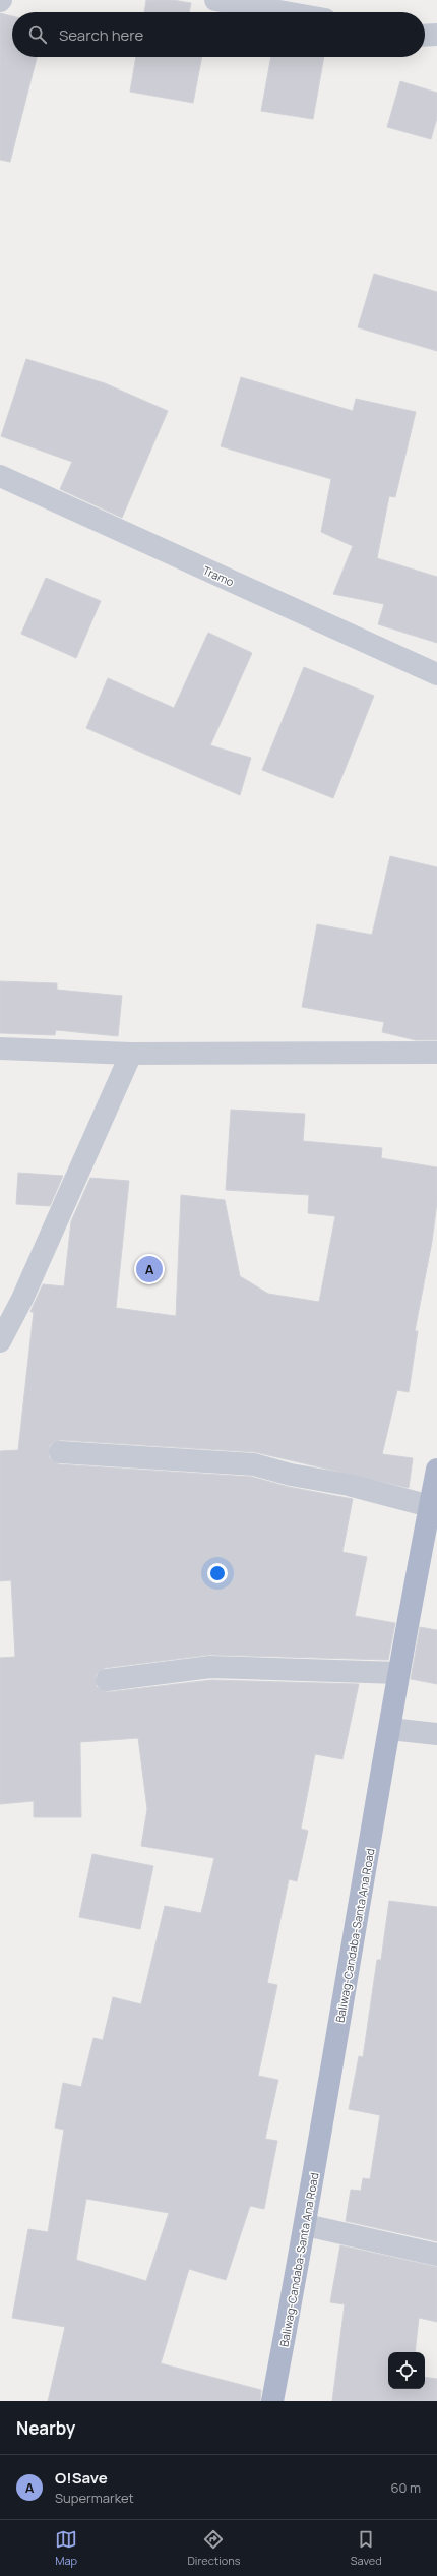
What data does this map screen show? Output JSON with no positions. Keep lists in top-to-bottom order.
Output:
{
  "streets": {
    "main road": ["Baliwag-Candaba-Santa Ana Road"],
    "street": ["Tramo"]
  },
  "page": {
    "search": "Search here",
    "pins": "A",
    "heading": "Nearby",
    "list": [
      {
        "mark": "A",
        "name": "O!Save",
        "note": "Supermarket",
        "value": "60 m"
      }
    ],
    "nav": ["Map", "Directions", "Saved"]
  }
}
